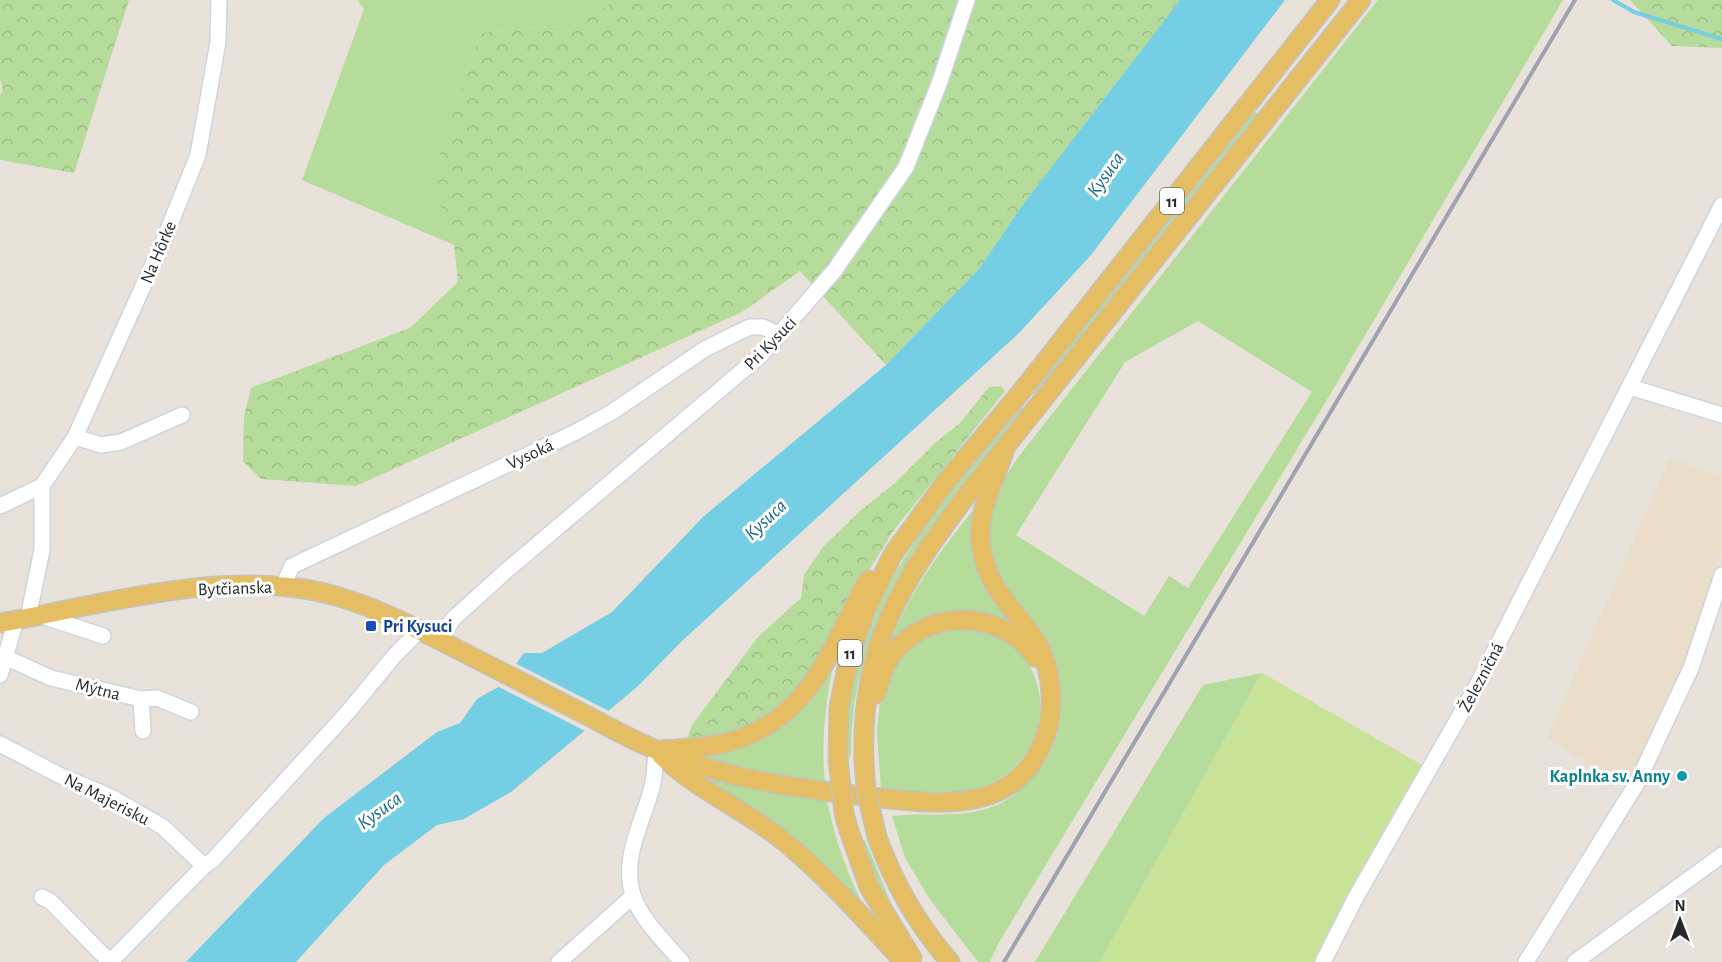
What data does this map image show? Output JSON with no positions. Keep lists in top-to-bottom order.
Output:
{
  "streets": {
    "main road": ["11", "Bytčianska"],
    "street": [
      "Na Hôrke",
      "Pri Kysuci",
      "Vysoká",
      "Železničná",
      "Mýtna",
      "Na Majerisku"
    ]
  },
  "crossings": [
    ["Pri Kysuci", "Vysoká"],
    ["Pri Kysuci", "Bytčianska"],
    ["Vysoká", "Bytčianska"]
  ],
  "water": ["Kysuca"],
  "places": {
    "transit": ["Pri Kysuci"],
    "other": ["Kaplnka sv. Anny"]
  },
  "north": "top"
}
